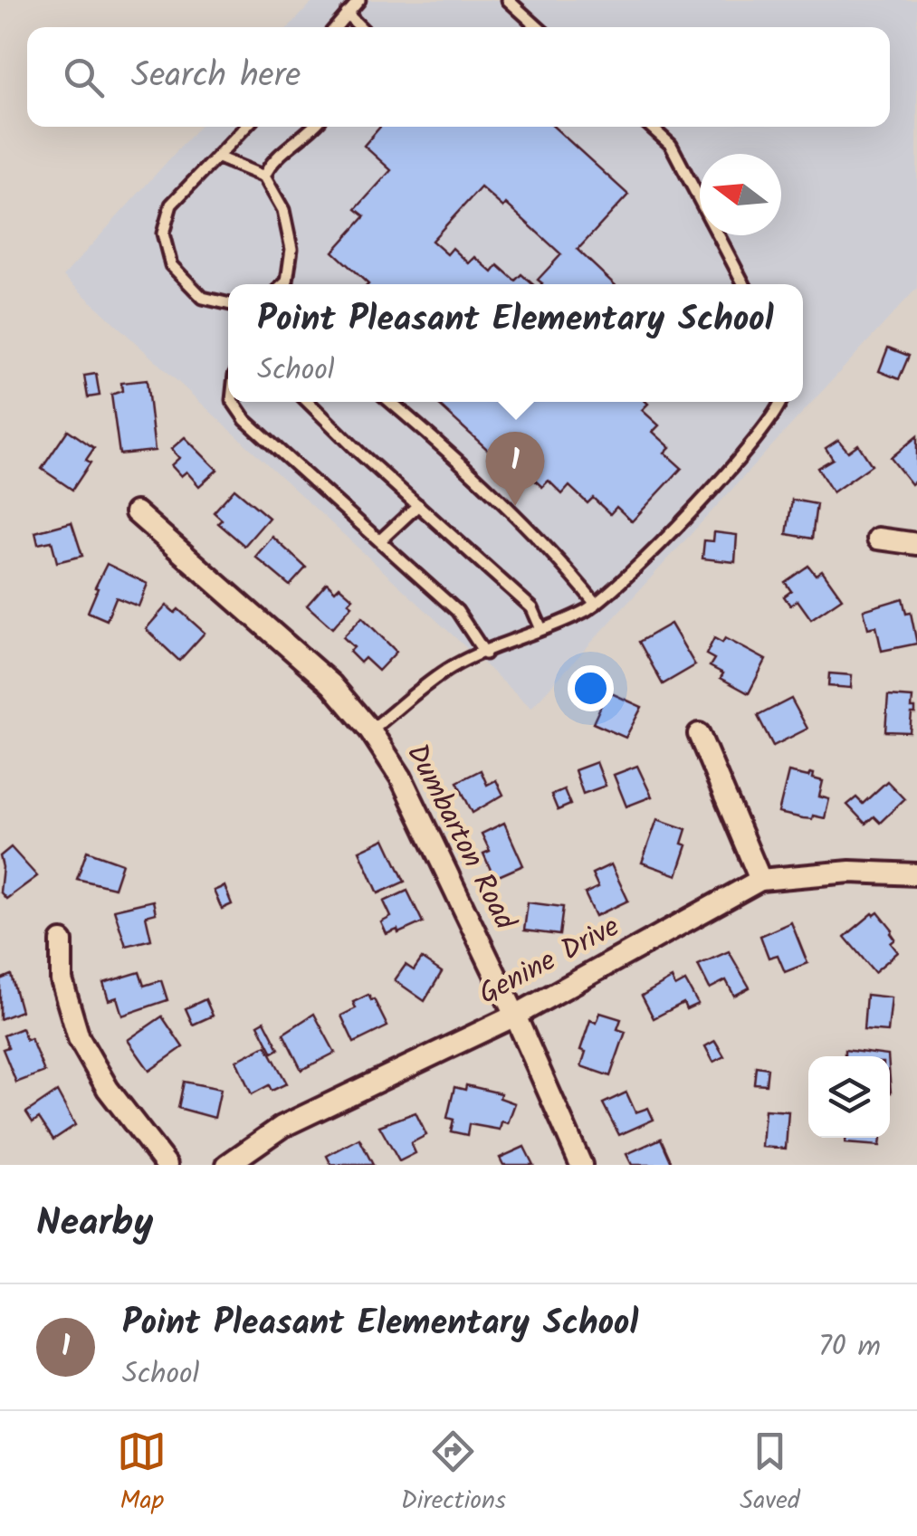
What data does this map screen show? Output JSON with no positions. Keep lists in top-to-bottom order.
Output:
{
  "streets": {
    "street": ["Dumbarton Road", "Genine Drive"]
  },
  "crossings": [
    ["Dumbarton Road", "Genine Drive"]
  ],
  "north": "left",
  "page": {
    "search": "Search here",
    "popup": ["Point Pleasant Elementary School", "School"],
    "pins": "1",
    "heading": "Nearby",
    "list": [
      {
        "mark": "1",
        "name": "Point Pleasant Elementary School",
        "note": "School",
        "value": "70 m"
      }
    ],
    "nav": ["Map", "Directions", "Saved"]
  }
}
